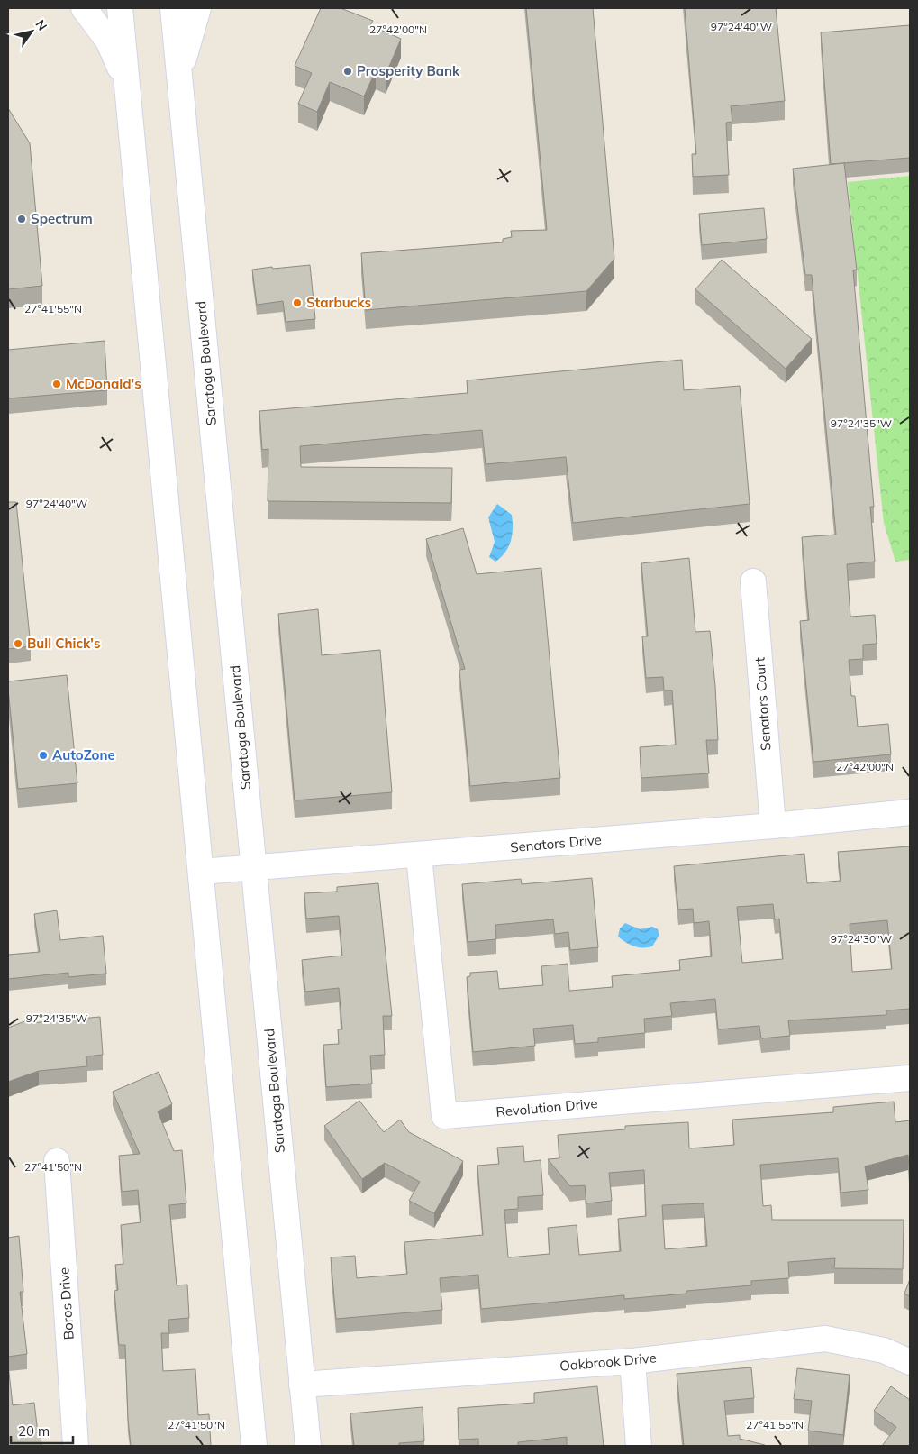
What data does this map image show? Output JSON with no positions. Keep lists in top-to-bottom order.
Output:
{
  "streets": {
    "main road": [
      "Saratoga Boulevard",
      "Senators Court",
      "Senators Drive",
      "Revolution Drive",
      "Boros Drive",
      "Oakbrook Drive"
    ]
  },
  "crossings": [
    ["Saratoga Boulevard", "Senators Drive"],
    ["Saratoga Boulevard", "Oakbrook Drive"],
    ["Senators Court", "Senators Drive"],
    ["Senators Drive", "Revolution Drive"]
  ],
  "places": [
    "Prosperity Bank",
    "Spectrum",
    "Starbucks",
    "McDonald's",
    "Bull Chick's",
    "AutoZone"
  ],
  "scale_bar": "20 m",
  "north": "top right",
  "coordinates": [
    "97°24'40\"W",
    "27°42'00\"N",
    "27°41'55\"N",
    "97°24'35\"W",
    "97°24'30\"W",
    "27°41'50\"N"
  ]
}
